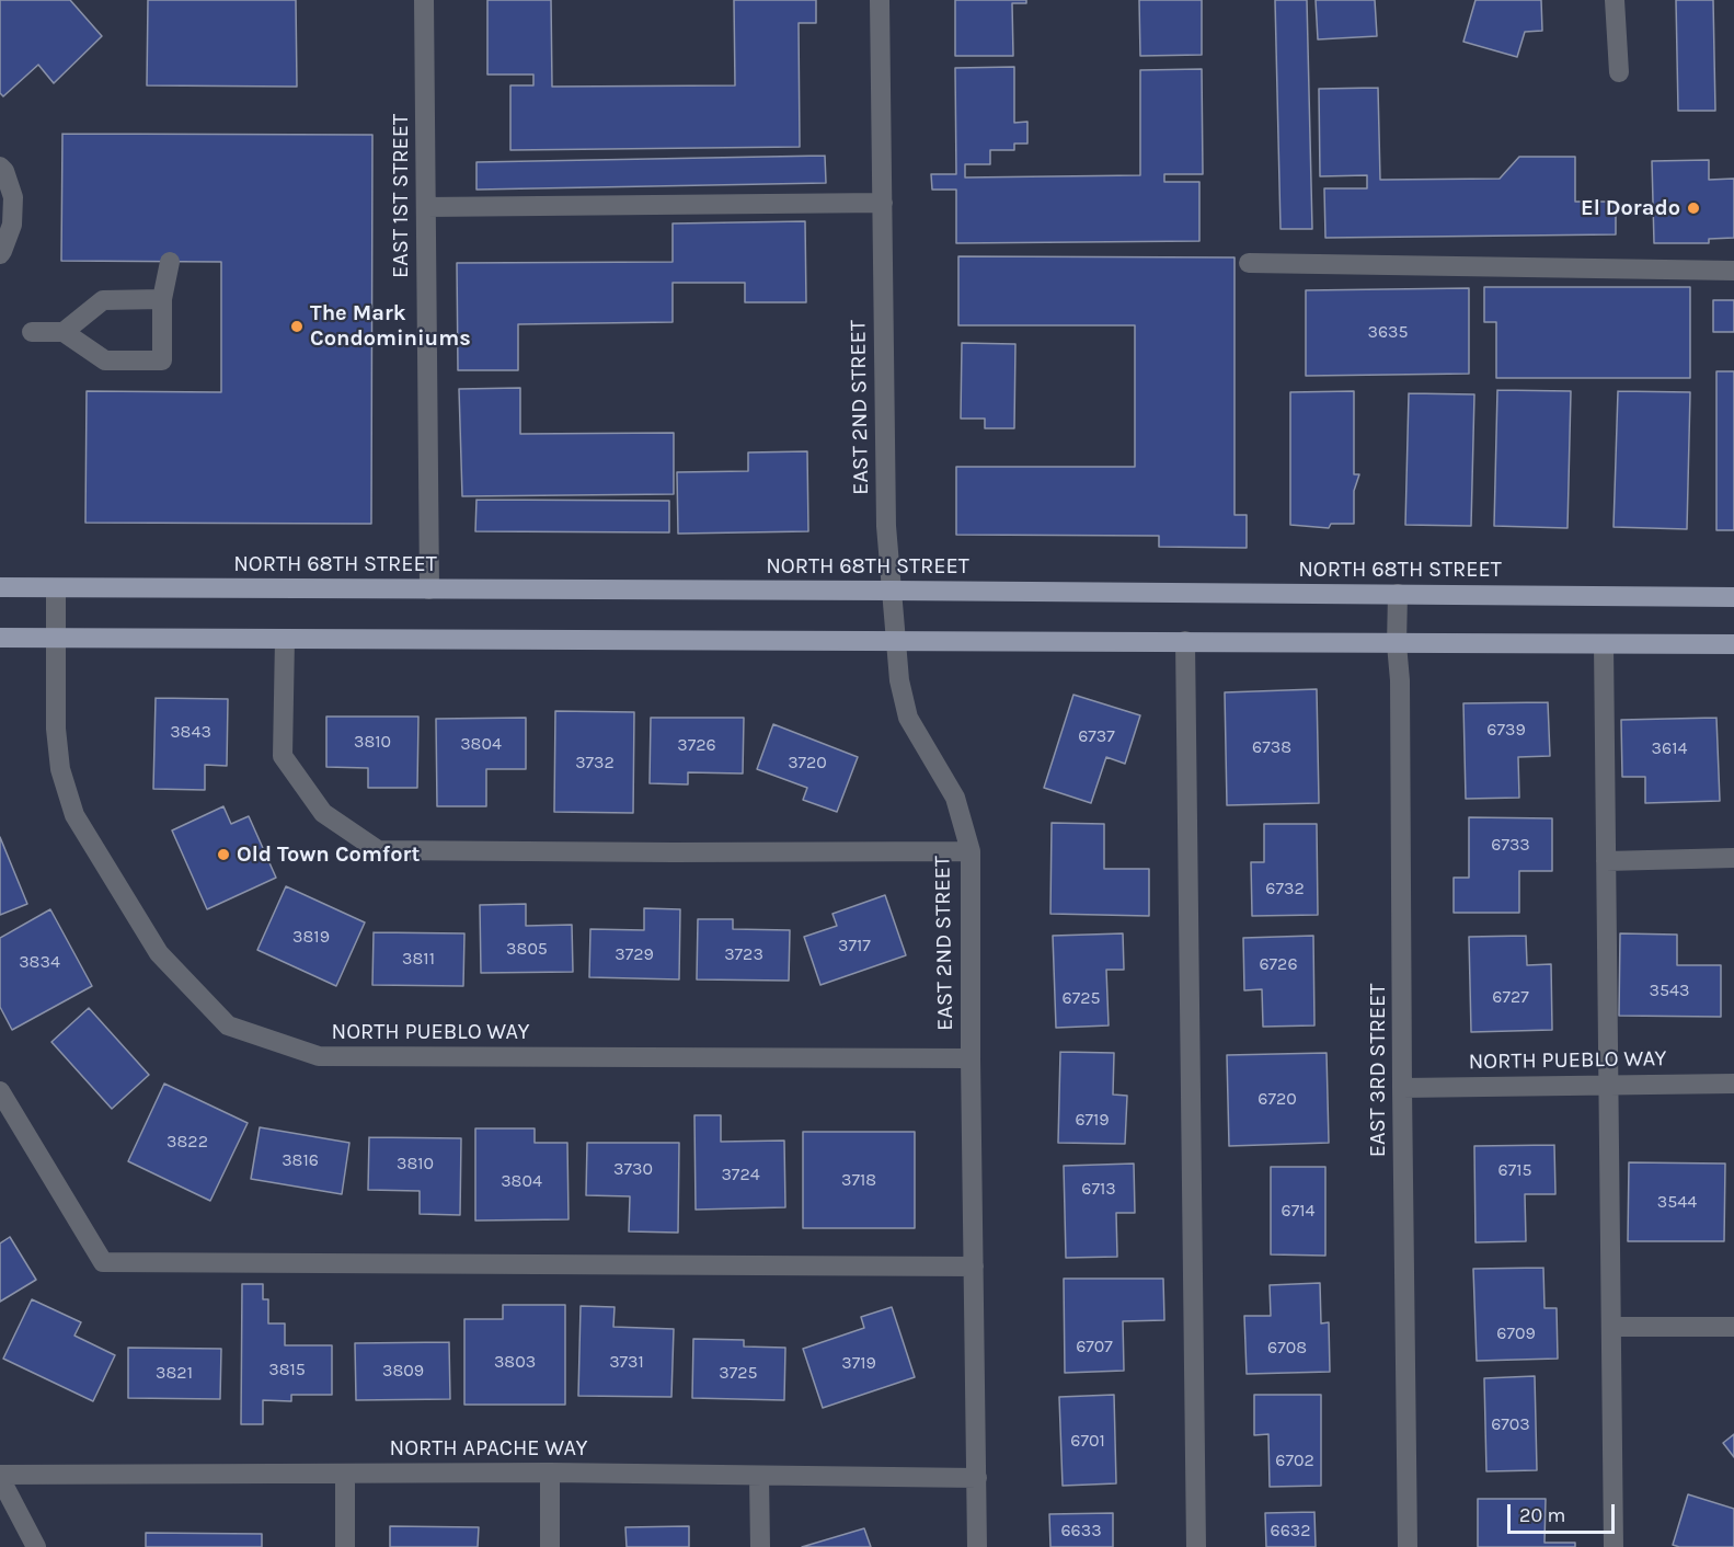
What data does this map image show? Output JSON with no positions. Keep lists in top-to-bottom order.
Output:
{
  "streets": {
    "main road": ["NORTH 68TH STREET"],
    "street": [
      "EAST 1ST STREET",
      "EAST 2ND STREET",
      "NORTH PUEBLO WAY",
      "EAST 3RD STREET",
      "NORTH APACHE WAY"
    ]
  },
  "crossings": [
    ["EAST 1ST STREET", "NORTH 68TH STREET"],
    ["EAST 2ND STREET", "NORTH 68TH STREET"],
    ["EAST 2ND STREET", "NORTH PUEBLO WAY"],
    ["EAST 2ND STREET", "NORTH APACHE WAY"],
    ["NORTH 68TH STREET", "NORTH PUEBLO WAY"],
    ["NORTH 68TH STREET", "EAST 3RD STREET"],
    ["NORTH PUEBLO WAY", "EAST 3RD STREET"]
  ],
  "places": ["El Dorado", "The Mark Condominiums", "Old Town Comfort"],
  "house_numbers": [
    "3635",
    "6739",
    "3843",
    "6737",
    "3810",
    "3804",
    "3726",
    "6738",
    "3614",
    "3732",
    "3720",
    "6733",
    "6732",
    "3819",
    "3717",
    "3805",
    "3729",
    "3723",
    "3811",
    "3834",
    "6726",
    "3543",
    "6727",
    "6725",
    "6720",
    "6719",
    "3822",
    "3816",
    "3810",
    "3730",
    "6715",
    "3724",
    "3718",
    "3804",
    "6713",
    "3544",
    "6714",
    "6709",
    "6707",
    "6708",
    "3803",
    "3731",
    "3719",
    "3815",
    "3809",
    "3821",
    "3725",
    "6703",
    "6701",
    "6702",
    "6633",
    "6632"
  ],
  "scale_bar": "20 m"
}
